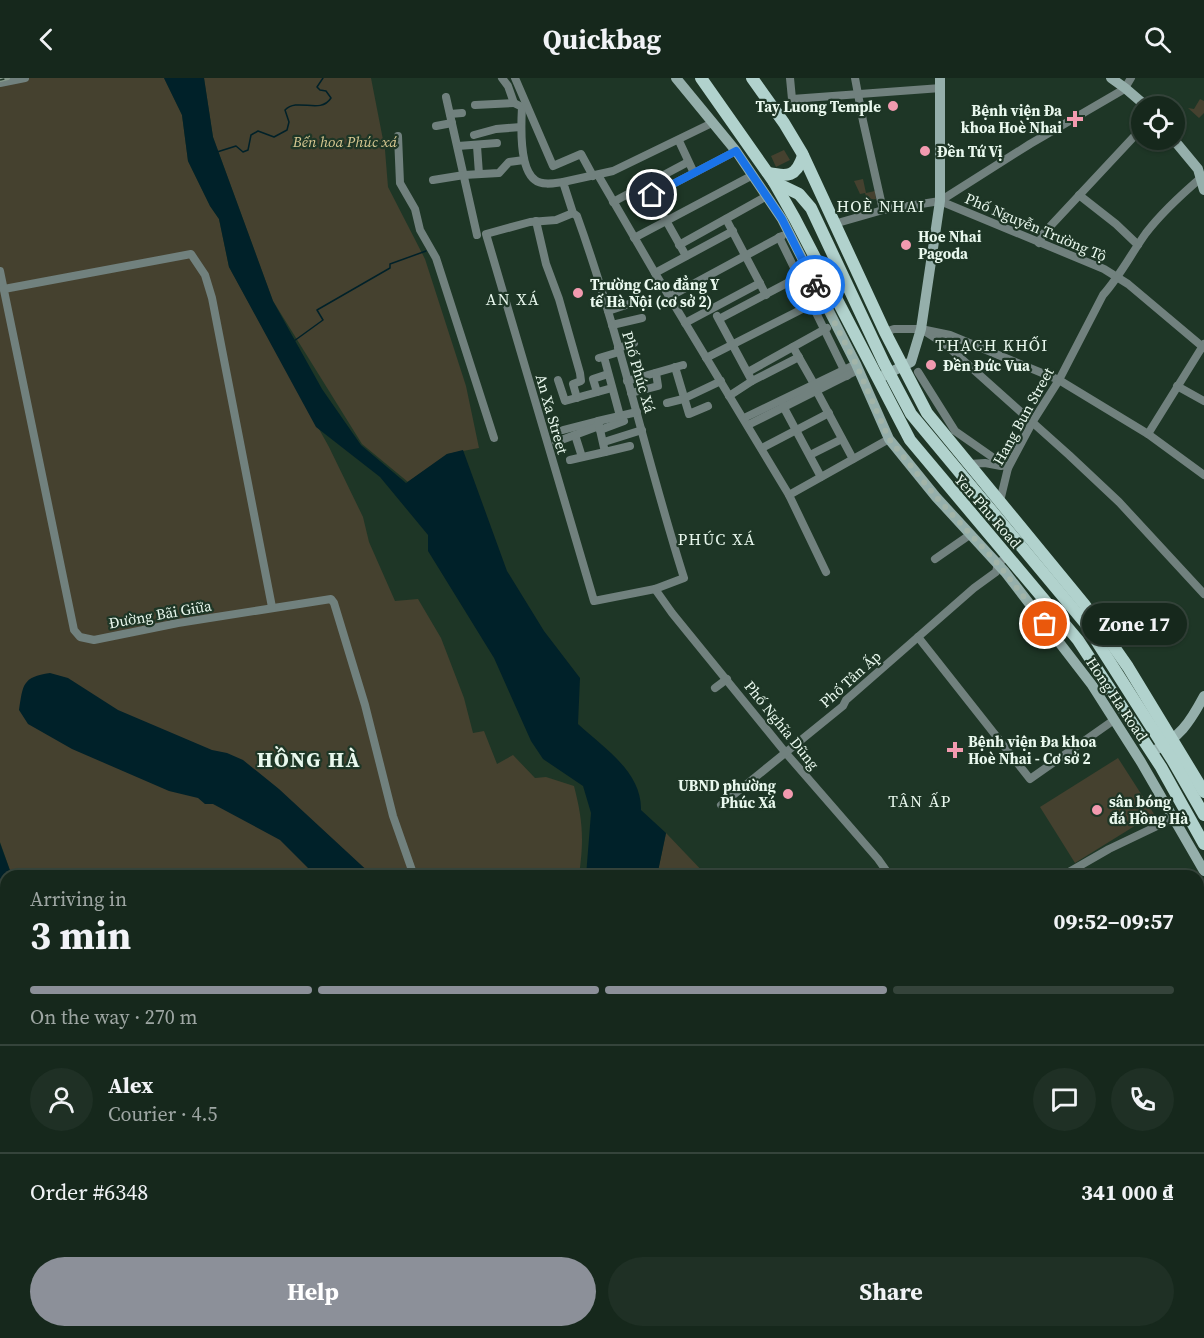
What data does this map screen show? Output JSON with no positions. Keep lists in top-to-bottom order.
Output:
{
  "streets": {
    "main road": ["Yen Phu Road"],
    "street": [
      "Phố Nguyễn Trường Tộ",
      "Phố Phúc Xá",
      "An Xa Street",
      "Hang Bun Street",
      "Đường Bãi Giữa",
      "Phố Tân Ấp",
      "Hong Ha Road",
      "Phố Nghĩa Dũng"
    ]
  },
  "crossings": [
    ["Phố Nguyễn Trường Tộ", "Hang Bun Street"],
    ["Phố Phúc Xá", "An Xa Street"],
    ["Phố Phúc Xá", "Phố Nghĩa Dũng"],
    ["An Xa Street", "Phố Nghĩa Dũng"],
    ["Hang Bun Street", "Yen Phu Road"],
    ["Yen Phu Road", "Phố Tân Ấp"],
    ["Yen Phu Road", "Hong Ha Road"],
    ["Phố Tân Ấp", "Hong Ha Road"],
    ["Phố Tân Ấp", "Phố Nghĩa Dũng"]
  ],
  "districts": [
    "HOÈ NHAI",
    "AN XÁ",
    "THẠCH KHỐI",
    "PHÚC XÁ",
    "HỒNG HÀ",
    "TÂN ẤP"
  ],
  "parks": ["Bến hoa Phúc xá"],
  "places": {
    "other": [
      "Tay Luong Temple",
      "Đền Tứ Vị",
      "Hoe Nhai Pagoda",
      "Trường Cao đẳng Y tế Hà Nội (cơ sở 2)",
      "Đền Đức Vua",
      "Zone 17",
      "UBND phường Phúc Xá",
      "sân bóng đá Hồng Hà"
    ],
    "health": ["Bệnh viện Đa khoa Hoè Nhai", "Bệnh viện Đa khoa Hoè Nhai - Cơ sở 2"]
  },
  "page": {
    "header": "Quickbag",
    "bubble": "Zone 17",
    "heading": ["3 min", "Arriving in", "09:52–09:57"],
    "panel": [
      "Alex",
      "Courier · 4.5",
      "Order #6348",
      "341 000 ₫"
    ],
    "bar": "On the way · 270 m",
    "buttons": ["Help", "Share"]
  }
}
